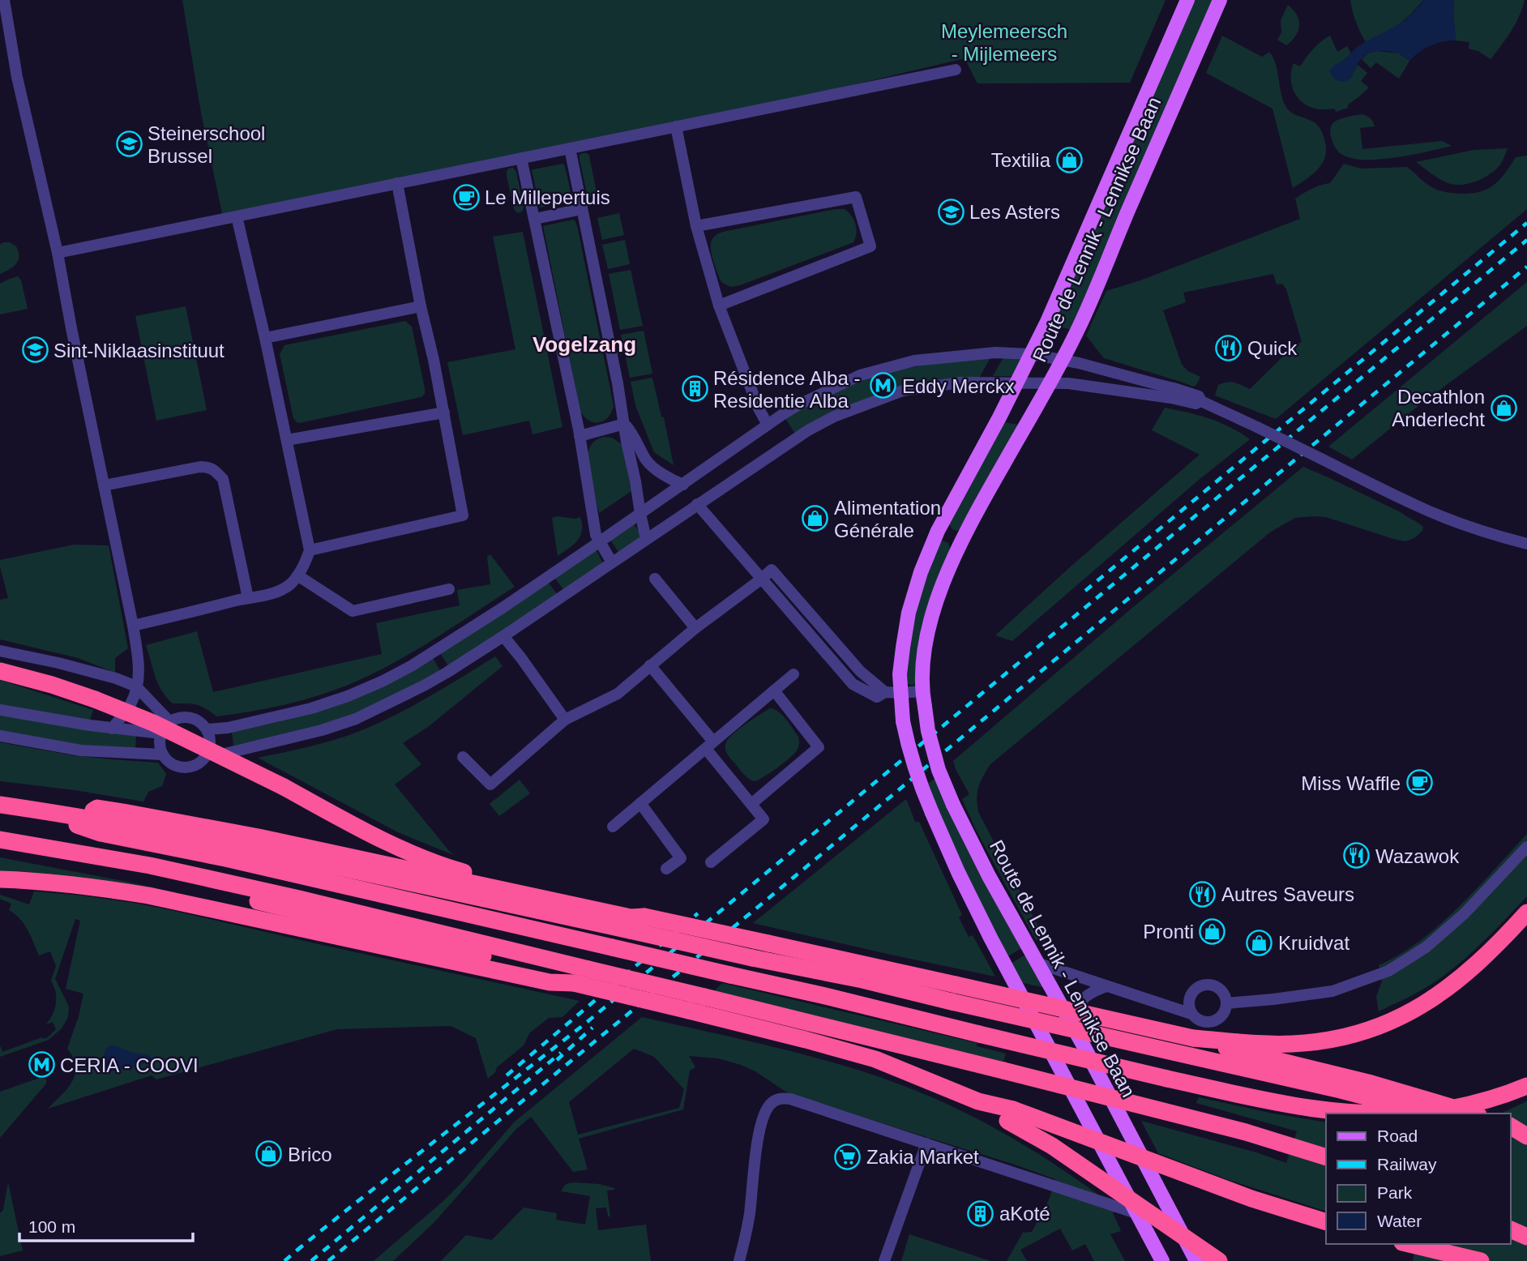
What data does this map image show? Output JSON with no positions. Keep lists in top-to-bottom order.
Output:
{
  "streets": {
    "main road": ["Route de Lennik - Lennikse Baan"]
  },
  "districts": ["Vogelzang"],
  "parks": ["Meylemeersch - Mijlemeers"],
  "places": {
    "school or university": ["Steinerschool Brussel", "Les Asters", "Sint-Niklaasinstituut"],
    "shop": [
      "Textilia",
      "Decathlon Anderlecht",
      "Alimentation Générale",
      "Pronti",
      "Kruidvat",
      "Brico"
    ],
    "cafe": ["Le Millepertuis", "Miss Waffle"],
    "restaurant": ["Quick", "Wazawok", "Autres Saveurs"],
    "metro station": ["Eddy Merckx", "CERIA - COOVI"],
    "building": ["Résidence Alba - Residentie Alba", "aKoté"],
    "supermarket": ["Zakia Market"]
  },
  "legend": [
    "Road",
    "Railway",
    "Park",
    "Water"
  ],
  "scale_bar": "100 m"
}
